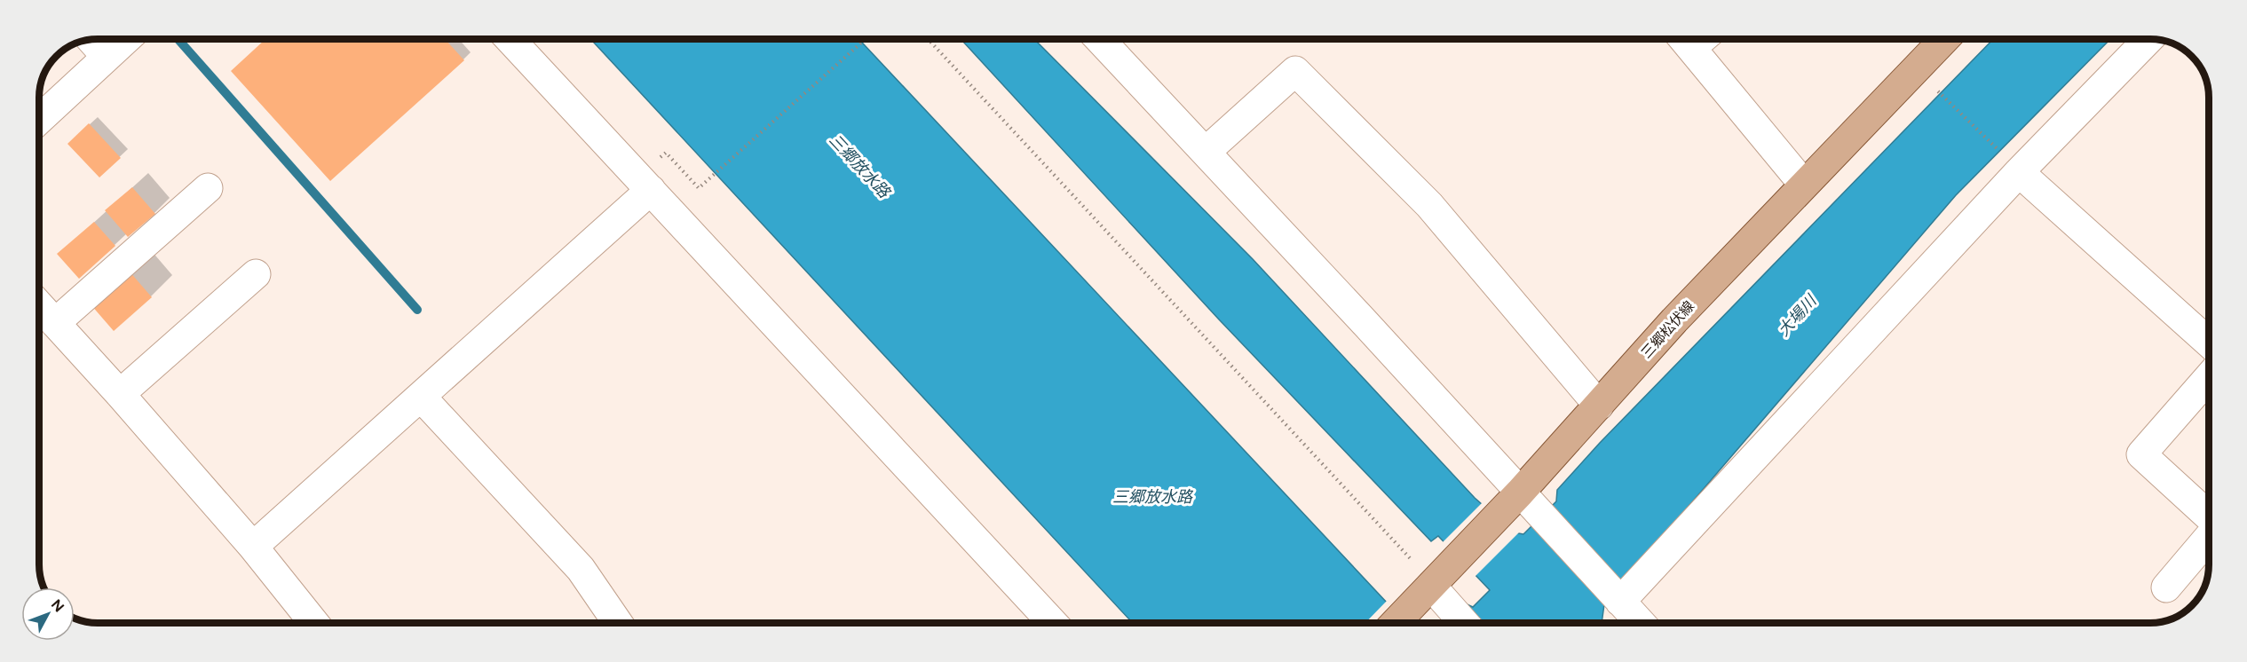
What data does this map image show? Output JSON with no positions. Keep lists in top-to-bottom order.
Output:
{
  "streets": {
    "main road": ["三郷松伏線"]
  },
  "water": ["三郷放水路", "大場川"],
  "north": "top right"
}
